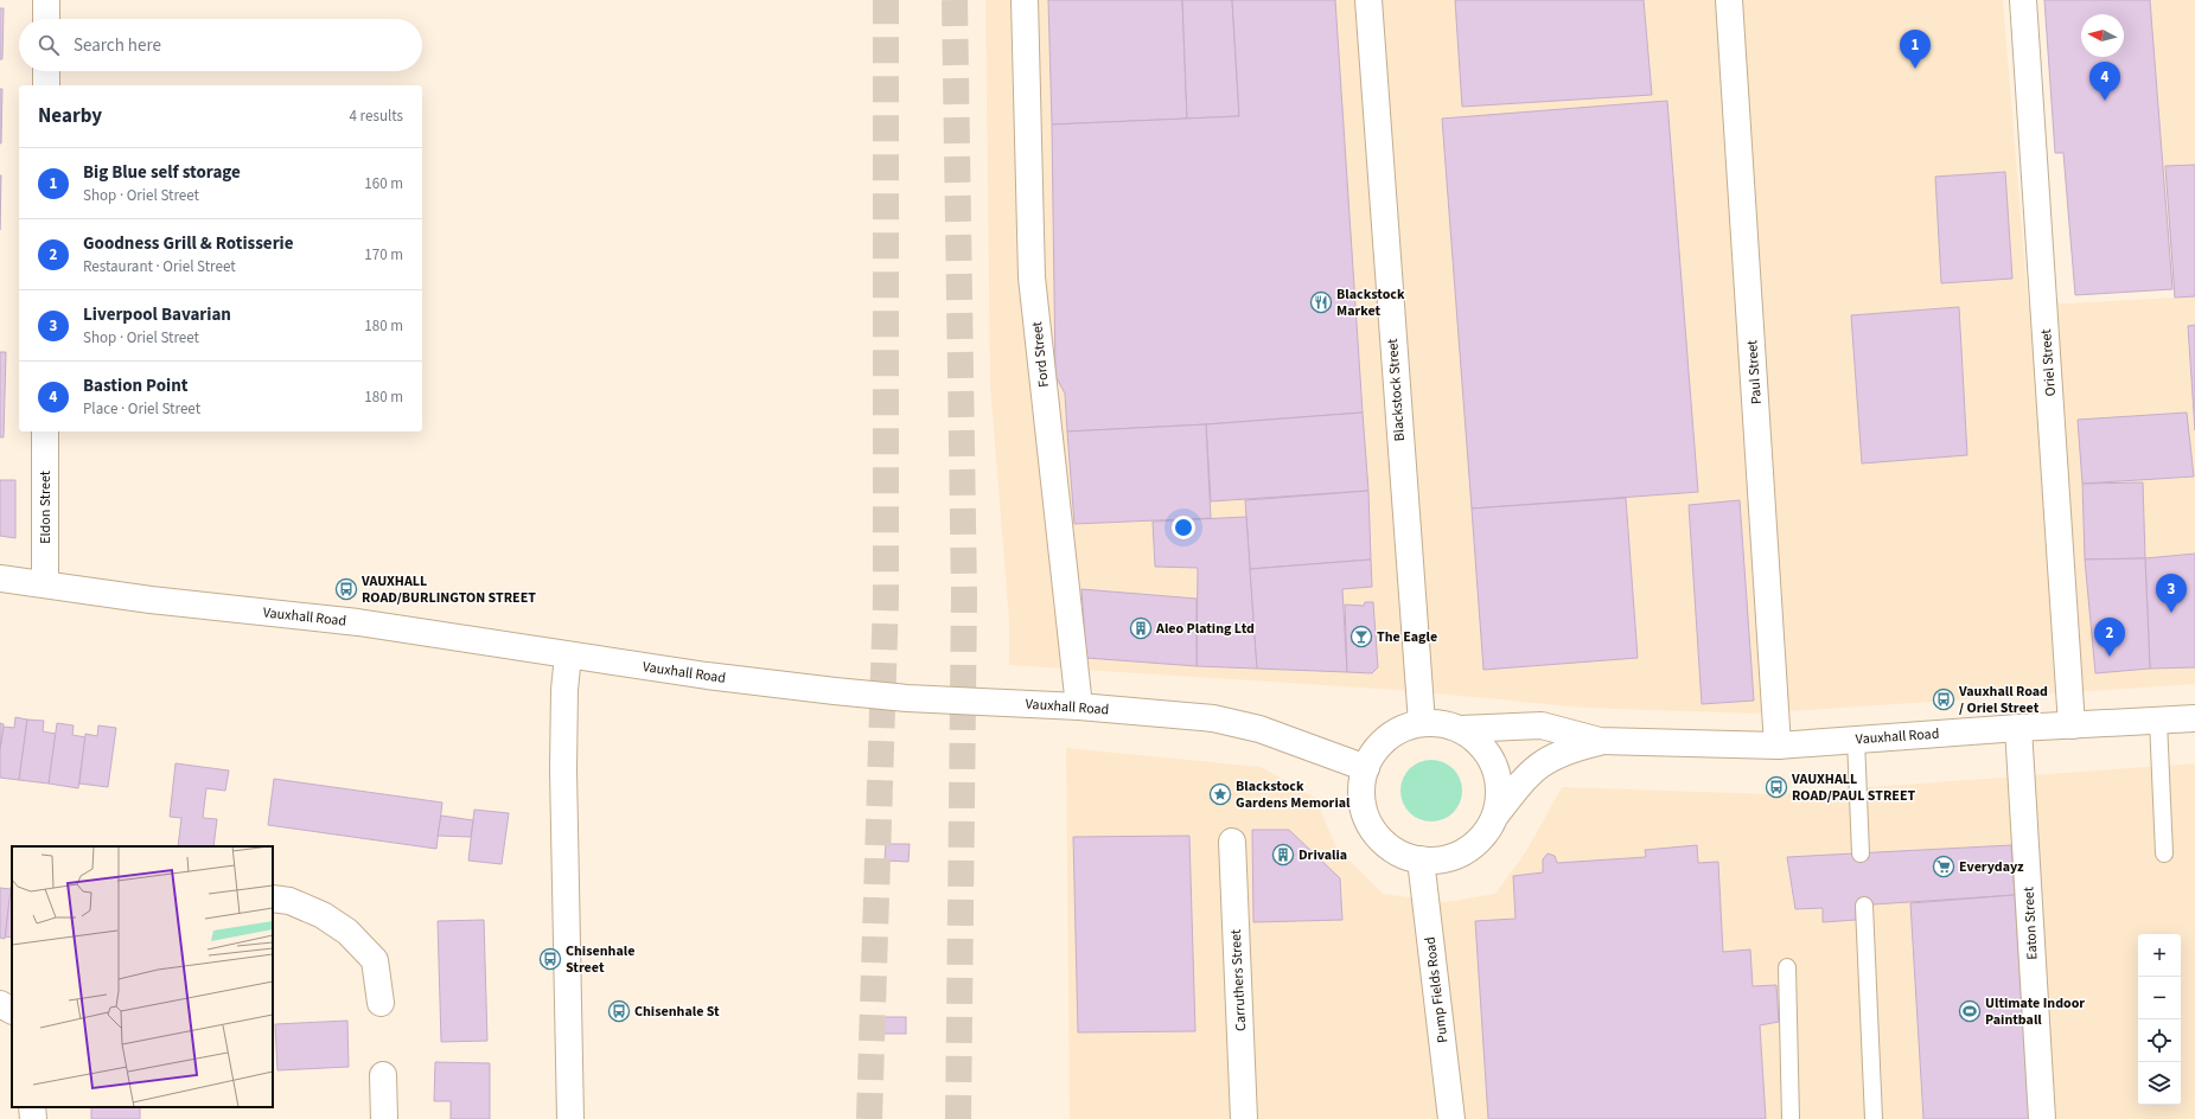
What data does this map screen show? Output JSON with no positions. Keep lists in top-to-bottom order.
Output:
{
  "streets": {
    "street": [
      "Ford Street",
      "Oriel Street",
      "Paul Street",
      "Blackstock Street",
      "Eldon Street",
      "Vauxhall Road",
      "Eaton Street",
      "Carruthers Street",
      "Pump Fields Road"
    ]
  },
  "crossings": [
    ["Ford Street", "Vauxhall Road"],
    ["Oriel Street", "Vauxhall Road"],
    ["Paul Street", "Vauxhall Road"],
    ["Blackstock Street", "Vauxhall Road"],
    ["Blackstock Street", "Pump Fields Road"],
    ["Eldon Street", "Vauxhall Road"],
    ["Vauxhall Road", "Eaton Street"],
    ["Vauxhall Road", "Pump Fields Road"]
  ],
  "places": {
    "restaurant": ["Blackstock Market"],
    "bus stop": [
      "VAUXHALL ROAD/BURLINGTON STREET",
      "Vauxhall Road / Oriel Street",
      "VAUXHALL ROAD/PAUL STREET",
      "Chisenhale Street",
      "Chisenhale St"
    ],
    "building": ["Aleo Plating Ltd", "Drivalia"],
    "bar": ["The Eagle"],
    "place": ["Blackstock Gardens Memorial"],
    "supermarket": ["Everydayz"],
    "sports": ["Ultimate Indoor Paintball"]
  },
  "north": "left",
  "page": {
    "search": "Search here",
    "pins": [
      "1",
      "4",
      "3",
      "2"
    ],
    "heading": ["Nearby", "4 results"],
    "list": [
      {
        "mark": "1",
        "name": "Big Blue self storage",
        "note": "Shop · Oriel Street",
        "value": "160 m"
      },
      {
        "mark": "2",
        "name": "Goodness Grill & Rotisserie",
        "note": "Restaurant · Oriel Street",
        "value": "170 m"
      },
      {
        "mark": "3",
        "name": "Liverpool Bavarian",
        "note": "Shop · Oriel Street",
        "value": "180 m"
      },
      {
        "mark": "4",
        "name": "Bastion Point",
        "note": "Place · Oriel Street",
        "value": "180 m"
      }
    ],
    "map_buttons": ["+", "−"]
  }
}
